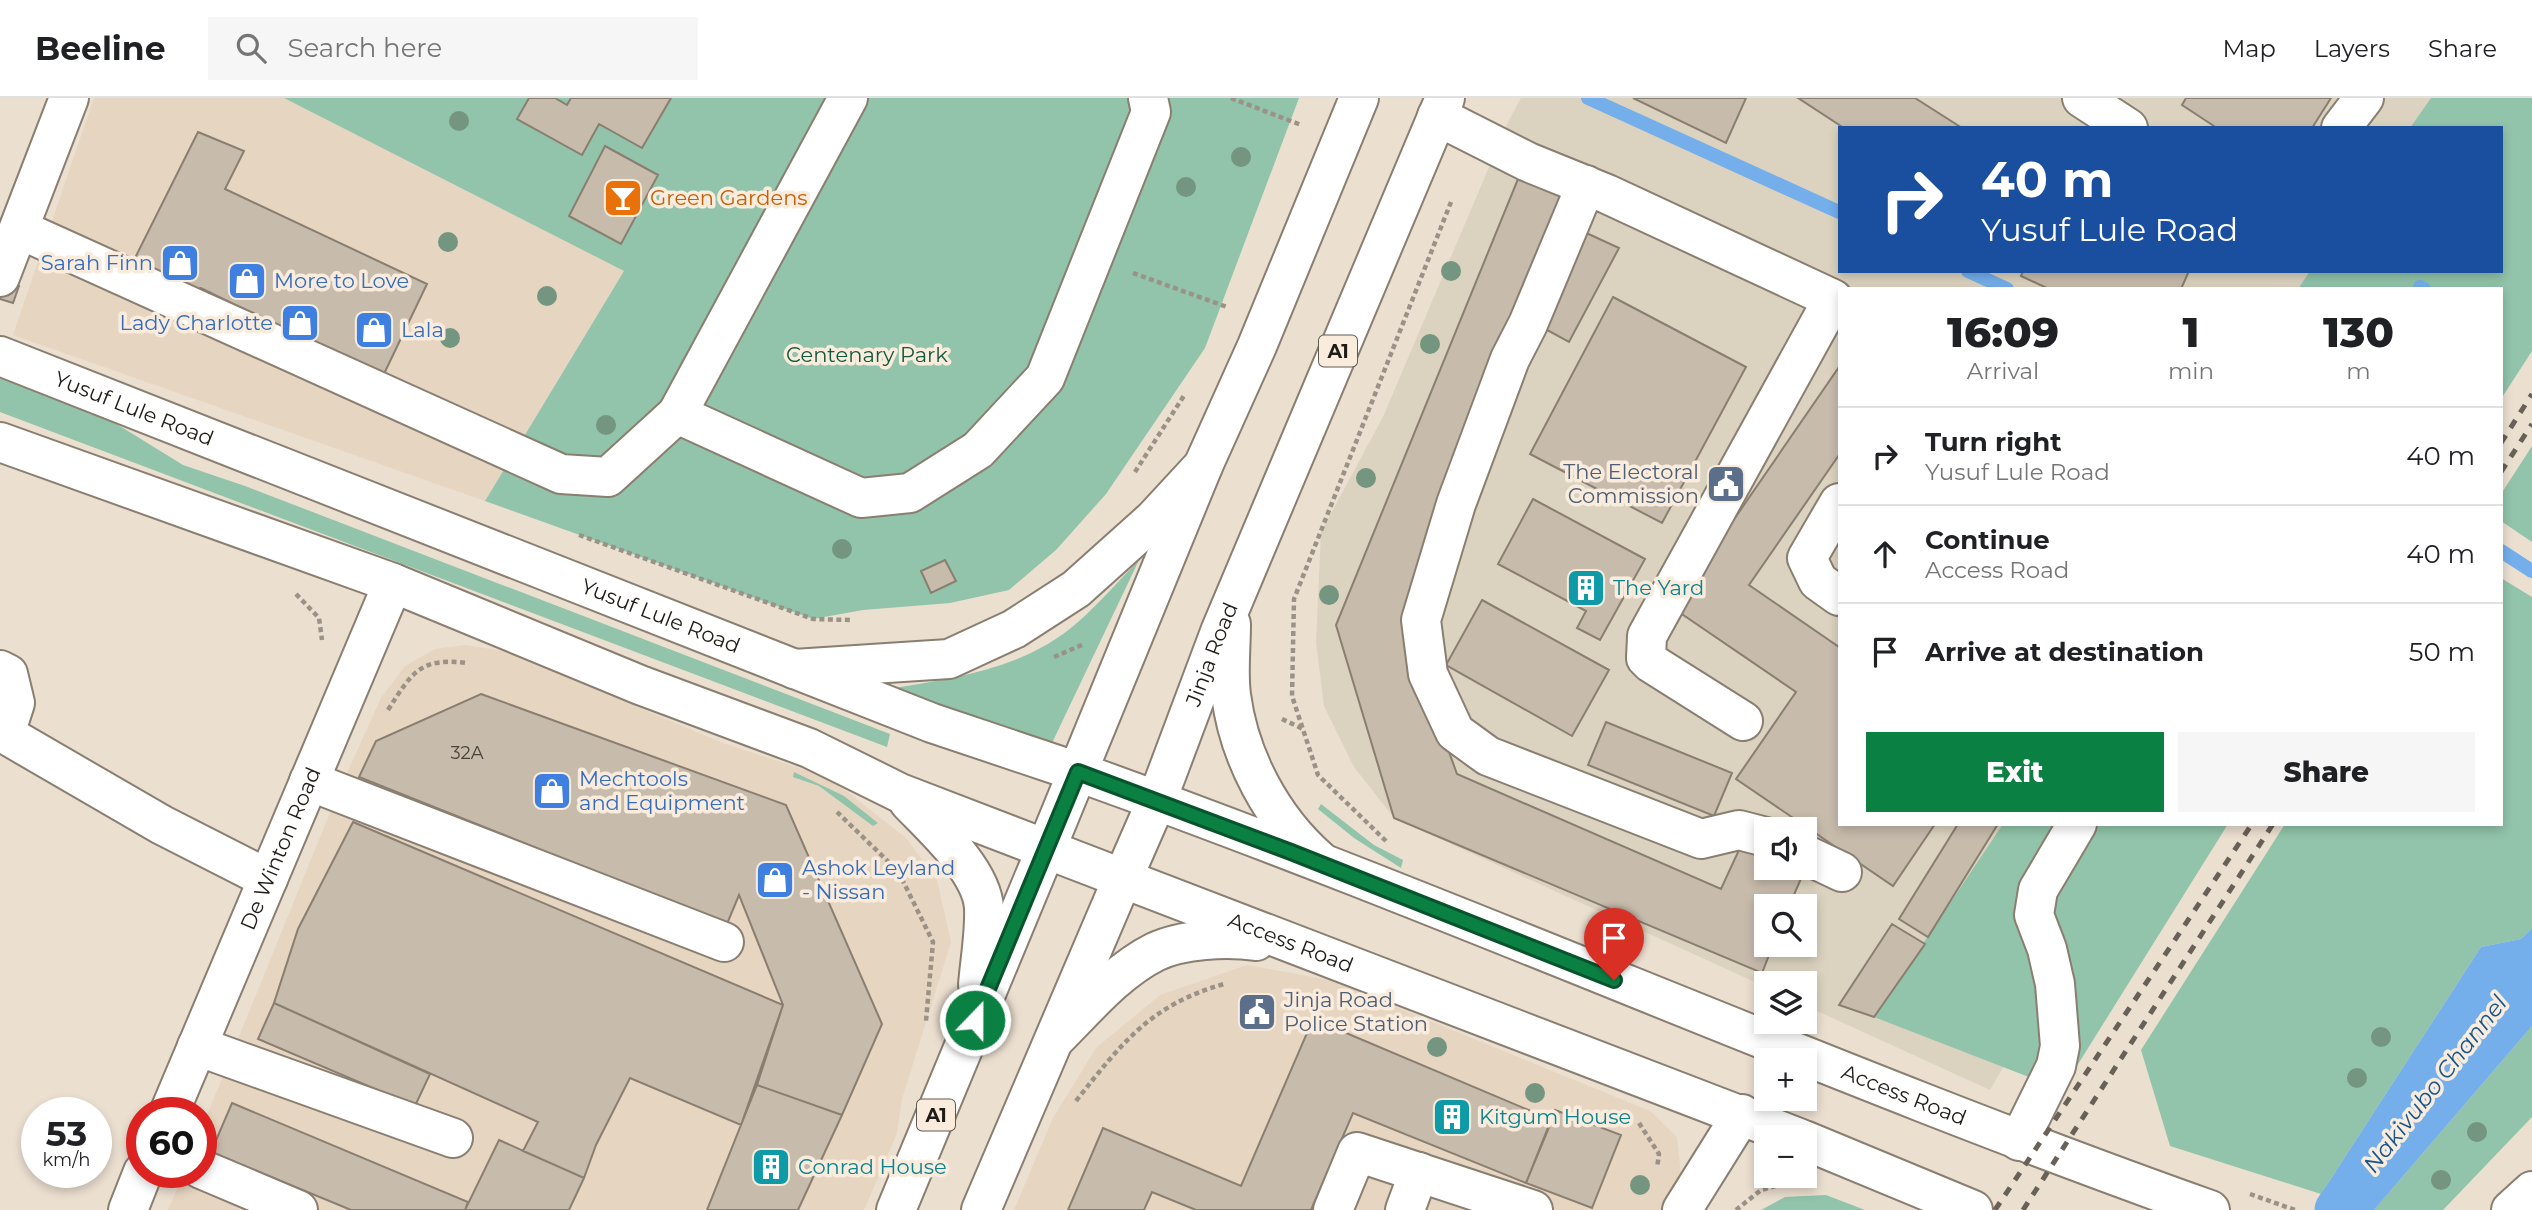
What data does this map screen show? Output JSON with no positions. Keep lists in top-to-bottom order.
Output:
{
  "streets": {
    "main road": [
      "A1",
      "Yusuf Lule Road",
      "Jinja Road",
      "De Winton Road",
      "Access Road"
    ]
  },
  "crossings": [
    ["A1", "Yusuf Lule Road"],
    ["A1", "Access Road"],
    ["Yusuf Lule Road", "Jinja Road"],
    ["Yusuf Lule Road", "Access Road"],
    ["Jinja Road", "Access Road"]
  ],
  "water": ["Nakivubo Channel"],
  "parks": ["Centenary Park"],
  "places": {
    "bar": ["Green Gardens"],
    "shop": [
      "Sarah Finn",
      "More to Love",
      "Lady Charlotte",
      "Lala",
      "Mechtools and Equipment",
      "Ashok Leyland - Nissan"
    ],
    "public building": ["The Electoral Commission", "Jinja Road Police Station"],
    "building": ["The Yard", "Kitgum House", "Conrad House"]
  },
  "house_numbers": ["32A"],
  "page": {
    "header": "Beeline",
    "search": "Search here",
    "nav": ["Map", "Layers", "Share"],
    "turn": ["40 m", "Yusuf Lule Road"],
    "eta": [
      "16:09",
      "Arrival",
      "1",
      "min",
      "130",
      "m"
    ],
    "list": [
      {
        "name": "Turn right",
        "note": "Yusuf Lule Road",
        "value": "40 m"
      },
      {
        "name": "Continue",
        "note": "Access Road",
        "value": "40 m"
      },
      {
        "name": "Arrive at destination",
        "value": "50 m"
      }
    ],
    "buttons": ["Exit", "Share"],
    "map_buttons": ["+", "−"],
    "speed": "53 km/h",
    "limit": "60"
  }
}
